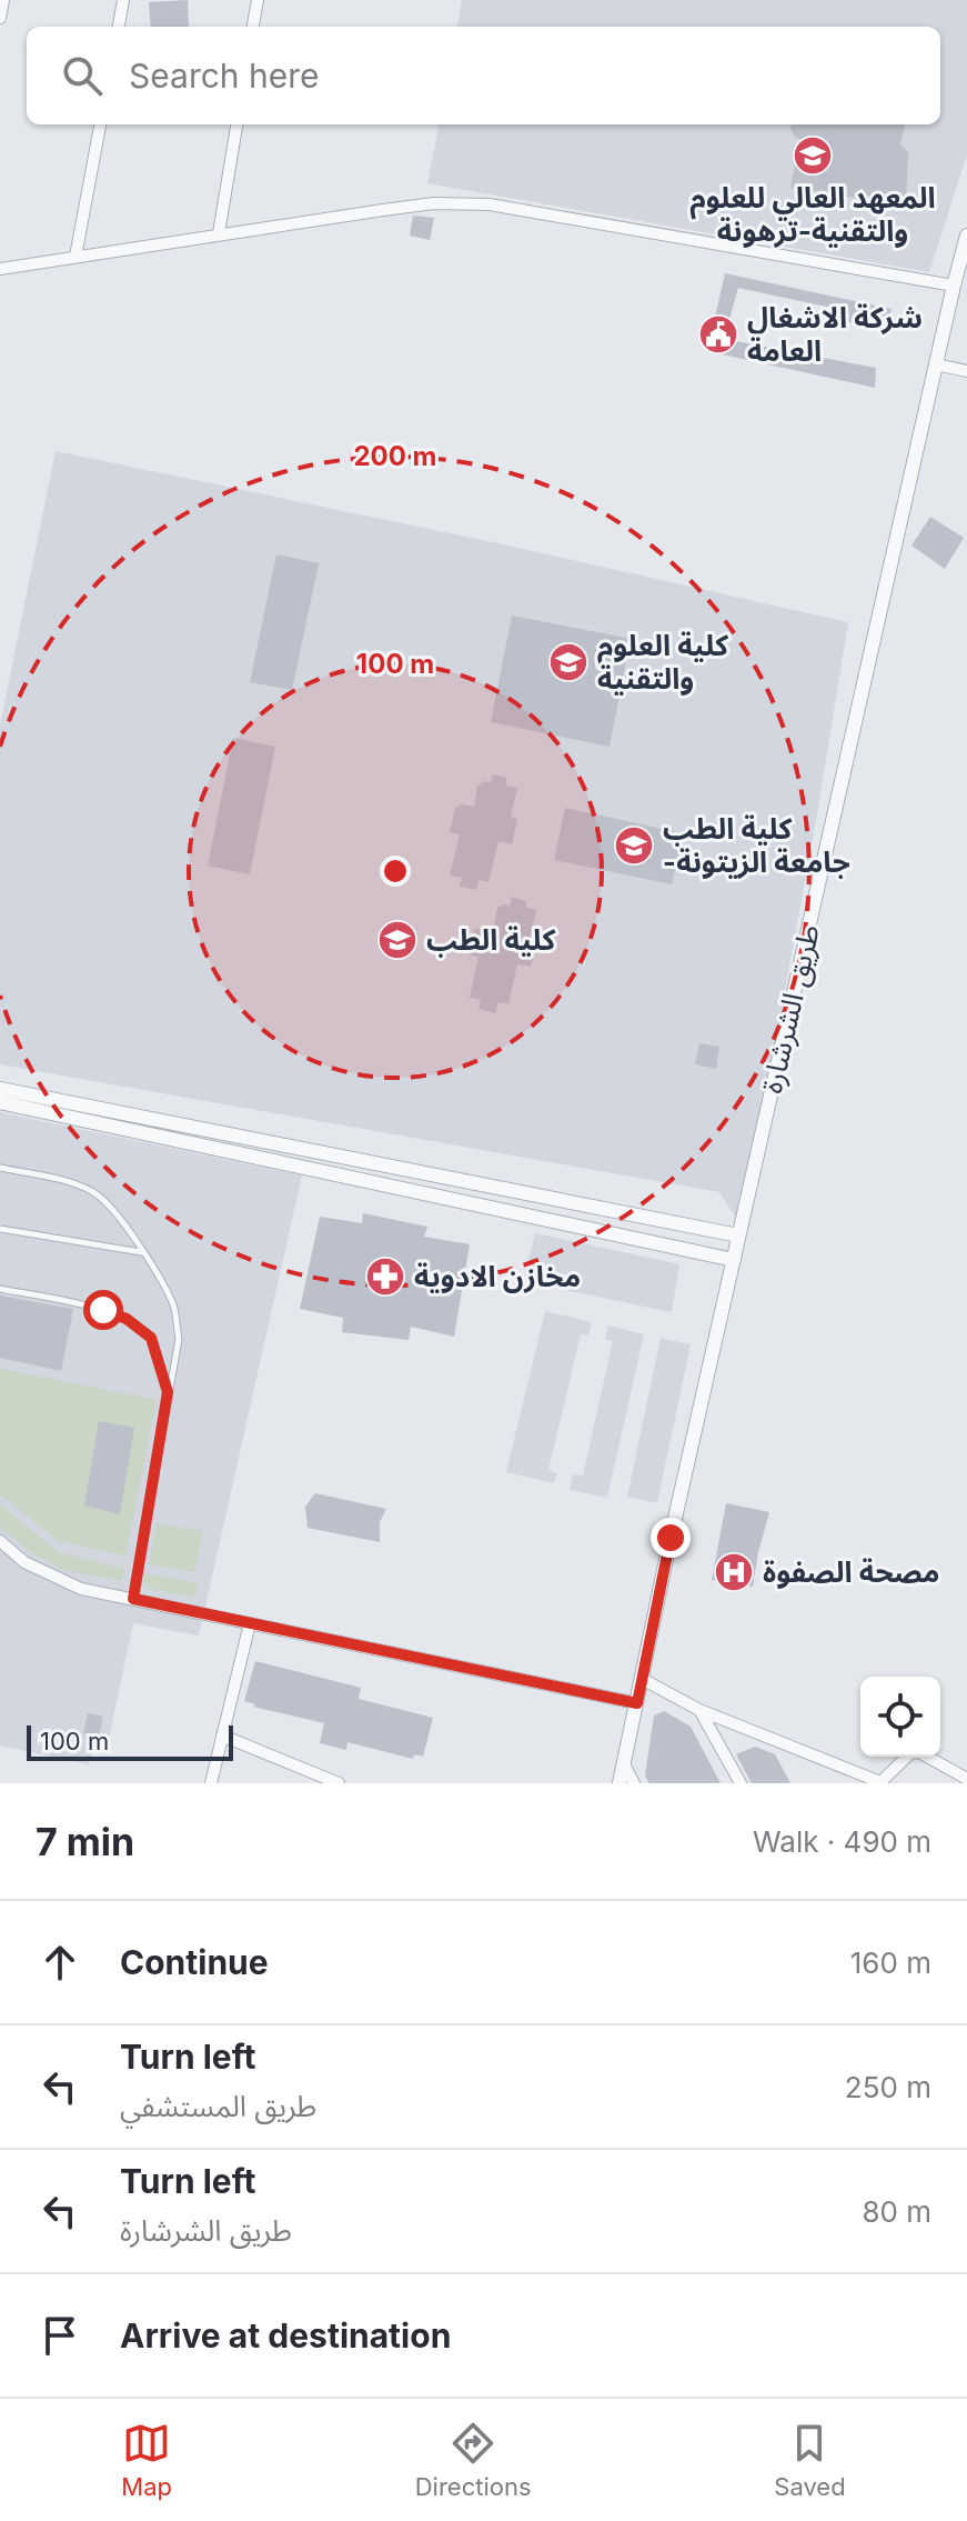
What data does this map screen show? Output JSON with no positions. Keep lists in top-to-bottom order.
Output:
{
  "streets": {
    "street": ["طريق الشرشارة"]
  },
  "places": {
    "school or university": [
      "المعهد العالي للعلوم والتقنية-ترهونة",
      "كلية العلوم والتقنية",
      "كلية الطب -جامعة الزيتونة",
      "كلية الطب"
    ],
    "public building": ["شركة الاشغال العامة"],
    "pharmacy": ["مخازن الادوية"],
    "hospital": ["مصحة الصفوة"]
  },
  "scale_bar": "100 m",
  "page": {
    "search": "Search here",
    "scale": "100 m",
    "heading": ["7 min", "Walk · 490 m"],
    "list": [
      ["Continue", "160 m"],
      ["Turn left", "طريق المستشفي", "250 m"],
      ["Turn left", "طريق الشرشارة", "80 m"],
      "Arrive at destination"
    ],
    "nav": ["Map", "Directions", "Saved"]
  },
  "rings": ["200 m", "100 m"]
}
